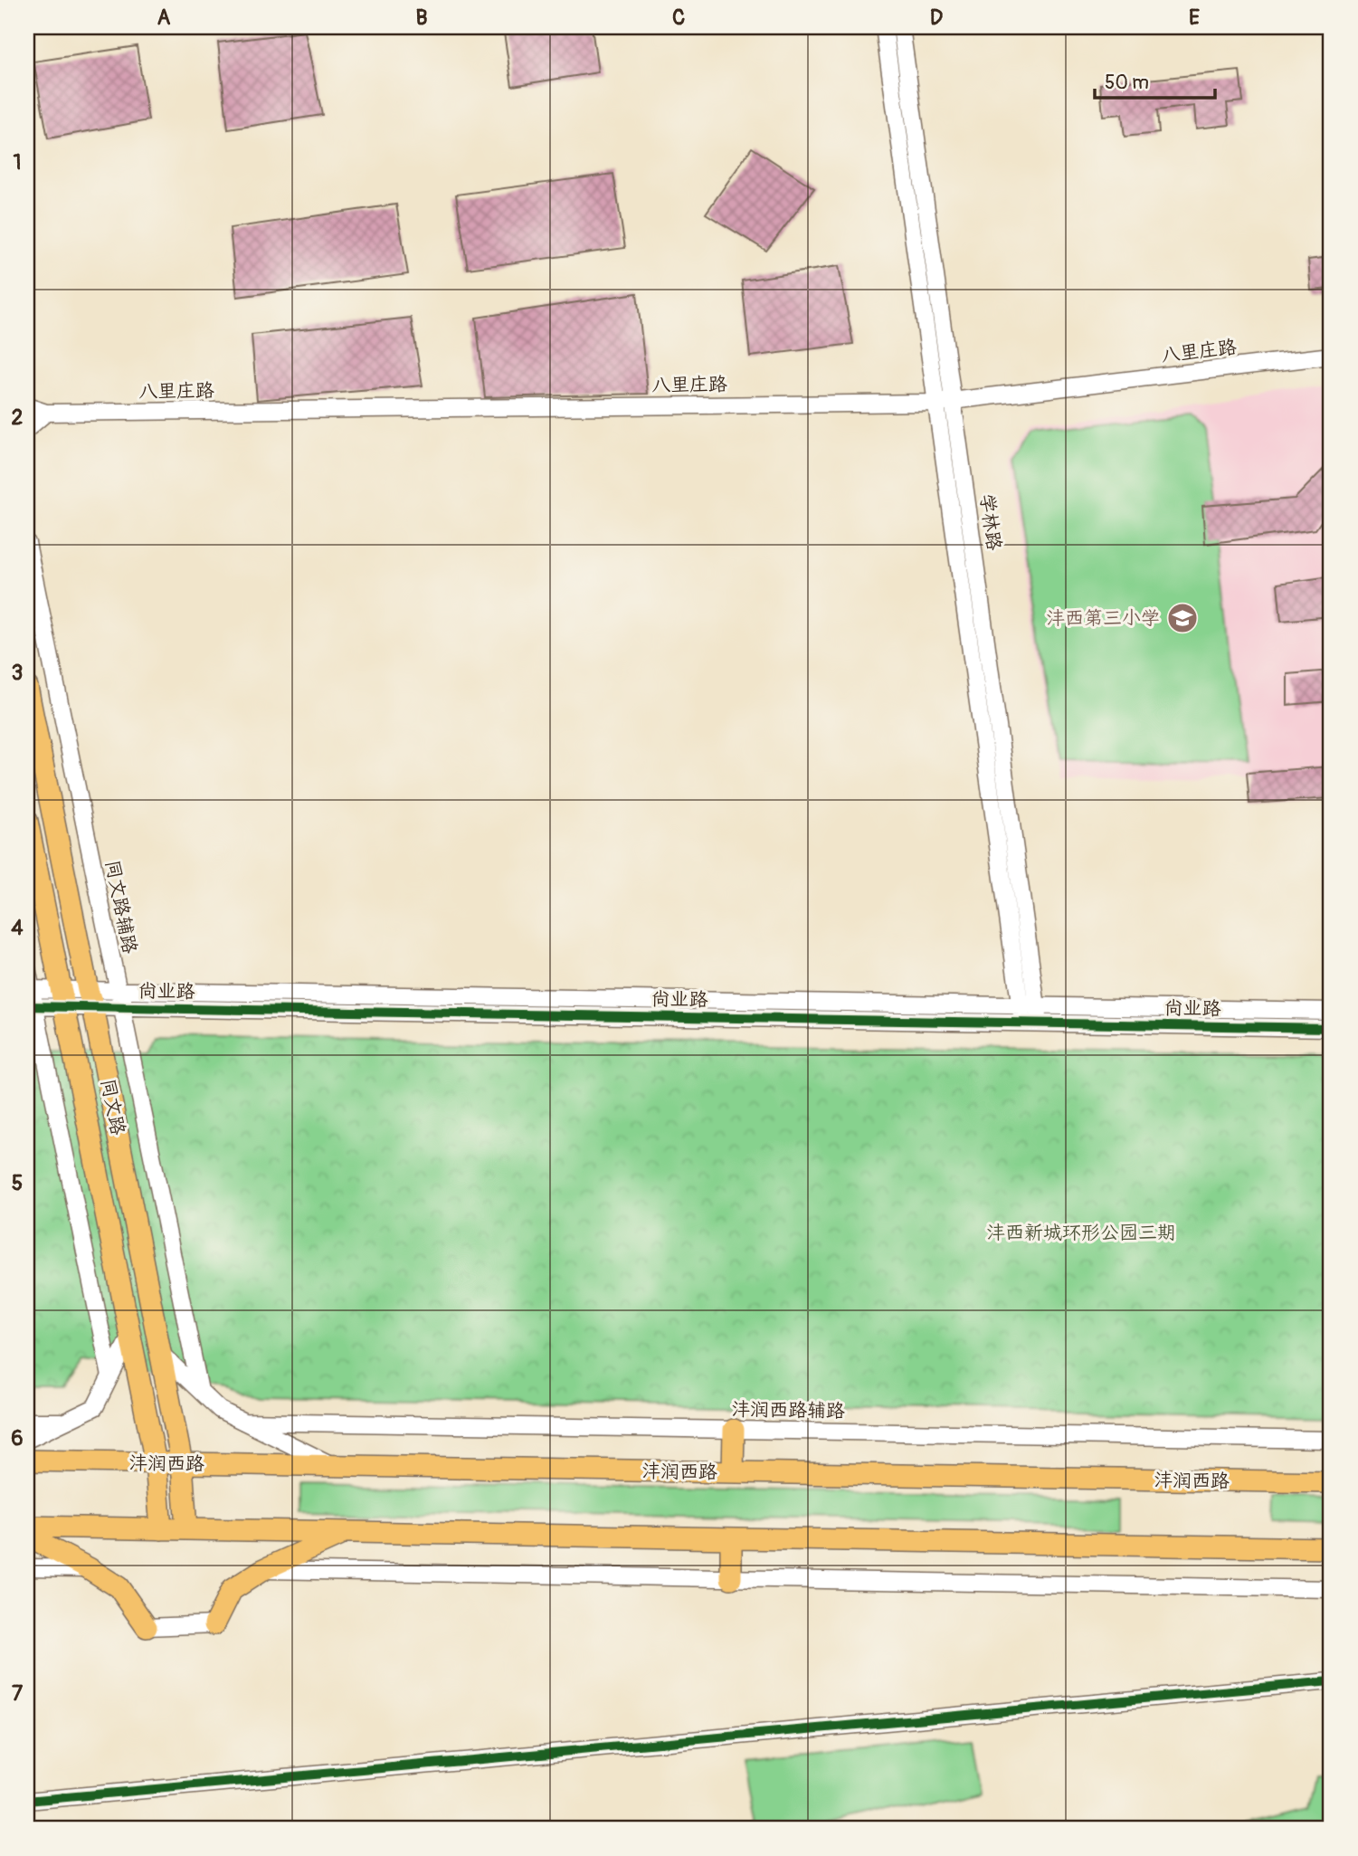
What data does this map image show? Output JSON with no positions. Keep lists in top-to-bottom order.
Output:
{
  "streets": {
    "main road": ["同文路", "沣润西路"],
    "street": [
      "八里庄路",
      "学林路",
      "同文路辅路",
      "尚业路",
      "沣润西路辅路"
    ]
  },
  "crossings": [
    ["八里庄路", "学林路"],
    ["学林路", "尚业路"],
    ["同文路辅路", "尚业路"],
    ["尚业路", "同文路"],
    ["同文路", "沣润西路"]
  ],
  "parks": ["沣西新城环形公园三期"],
  "places": {
    "school or university": ["沣西第三小学"]
  },
  "scale_bar": "50 m",
  "grid": {
    "columns": [
      "A",
      "B",
      "C",
      "D",
      "E"
    ],
    "rows": [
      "1",
      "2",
      "3",
      "4",
      "5",
      "6",
      "7"
    ]
  }
}
